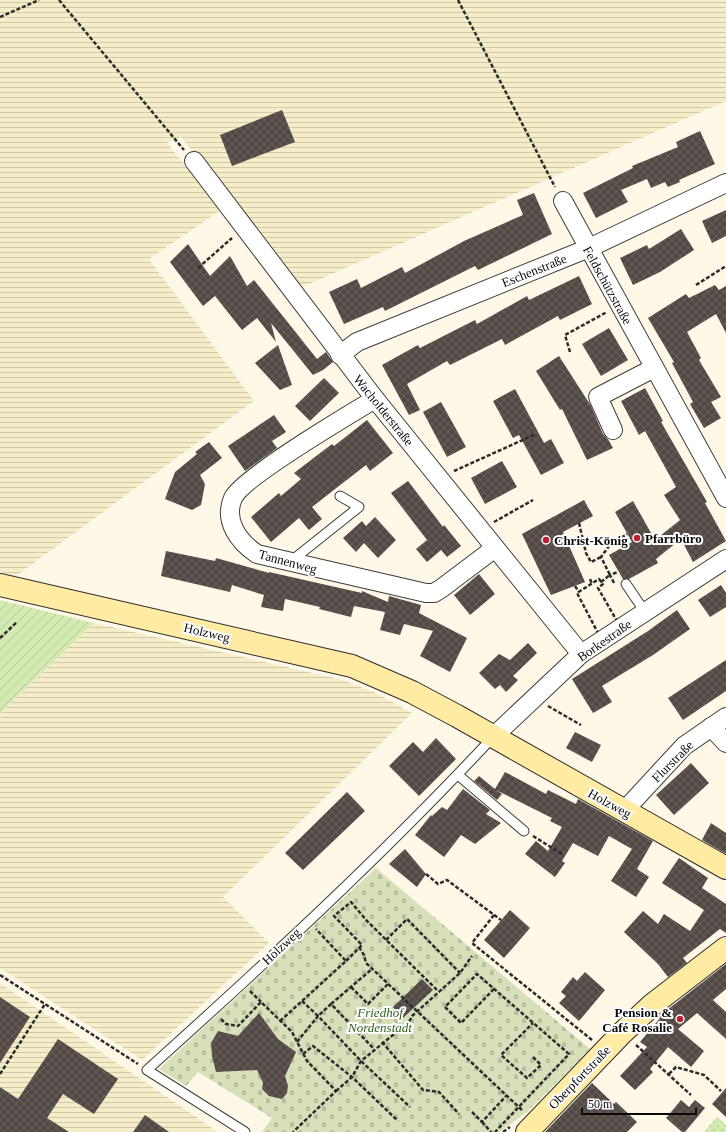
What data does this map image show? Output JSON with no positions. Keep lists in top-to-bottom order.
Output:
{
  "streets": {
    "main road": ["Holzweg", "Oberpfortstraße"],
    "street": [
      "Eschenstraße",
      "Feldschützstraße",
      "Wacholderstraße",
      "Tannenweg",
      "Borkestraße",
      "Flurstraße"
    ]
  },
  "crossings": [
    ["Eschenstraße", "Feldschützstraße"],
    ["Eschenstraße", "Wacholderstraße"],
    ["Wacholderstraße", "Tannenweg"],
    ["Wacholderstraße", "Borkestraße"],
    ["Holzweg", "Borkestraße"],
    ["Holzweg", "Flurstraße"]
  ],
  "parks": ["Friedhof Nordenstadt"],
  "places": ["Pfarrbüro", "Christ-König", "Pension & Café Rosalie"],
  "scale_bar": "50 m"
}
